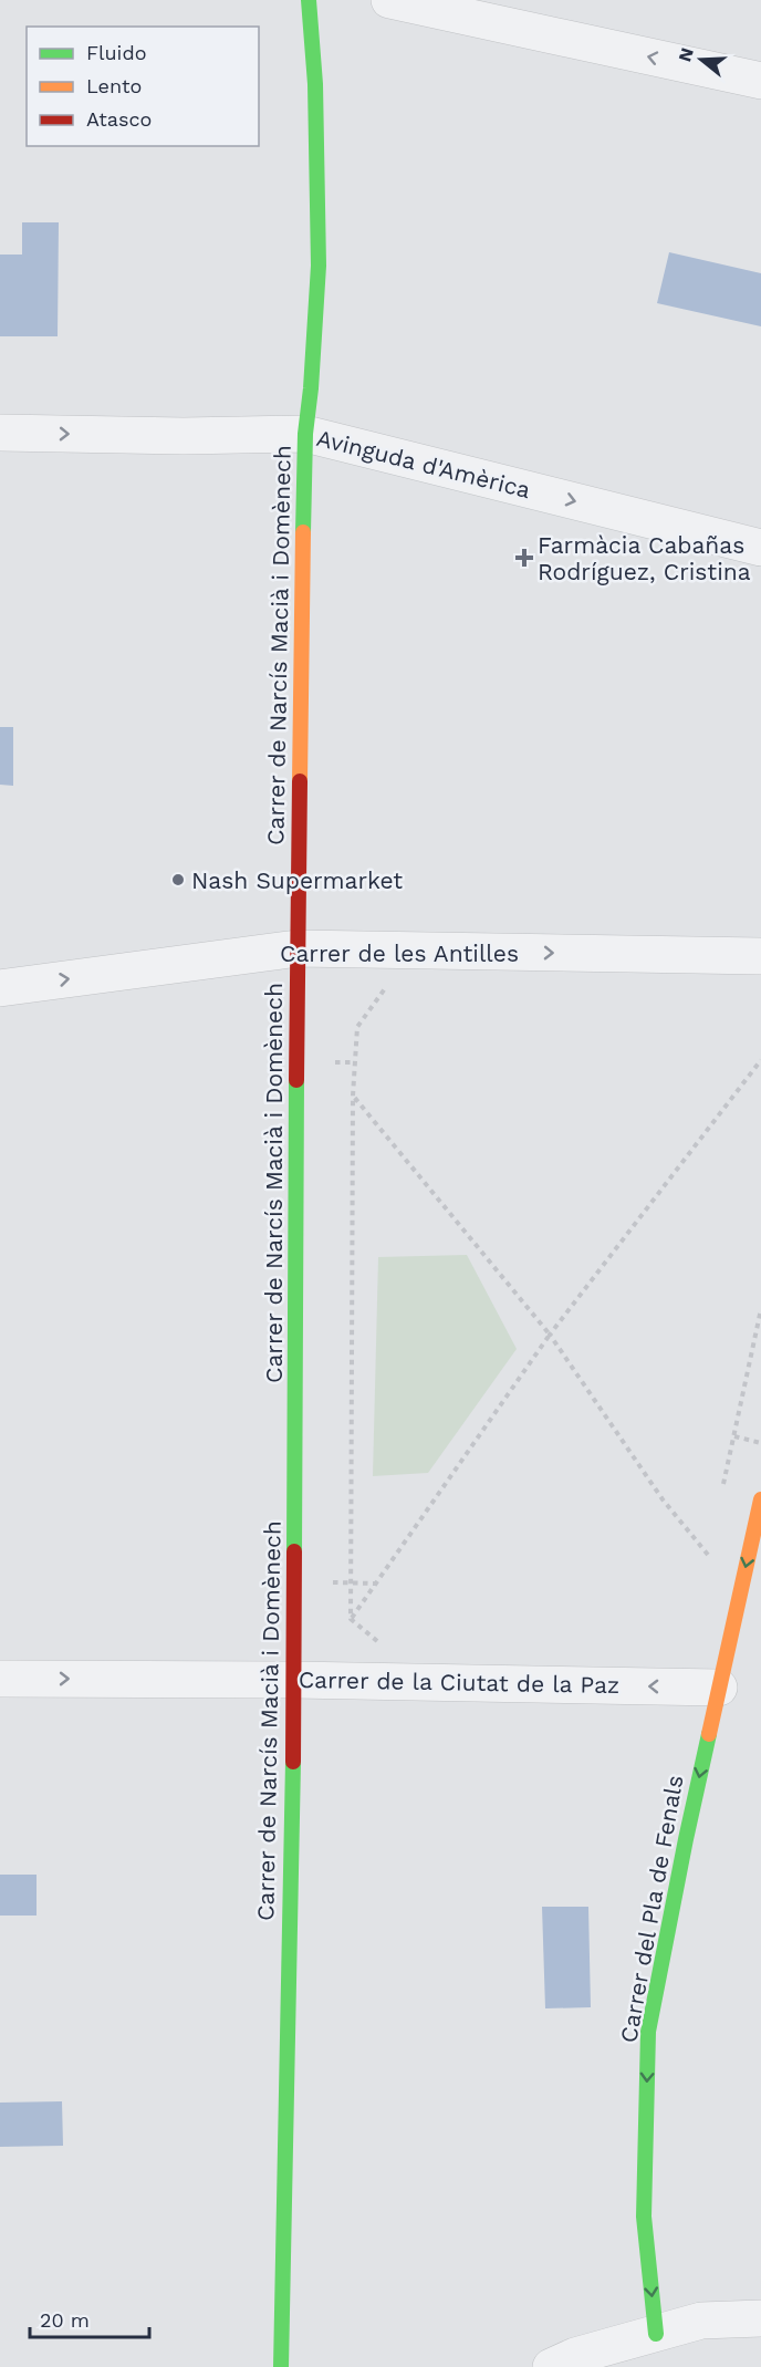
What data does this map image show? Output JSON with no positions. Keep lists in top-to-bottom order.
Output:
{
  "streets": {
    "street": [
      "Avinguda d'Amèrica",
      "Carrer de Narcís Macià i Domènech",
      "Carrer de les Antilles",
      "Carrer de la Ciutat de la Paz",
      "Carrer del Pla de Fenals"
    ]
  },
  "crossings": [
    ["Avinguda d'Amèrica", "Carrer de Narcís Macià i Domènech"],
    ["Carrer de Narcís Macià i Domènech", "Carrer de les Antilles"],
    ["Carrer de Narcís Macià i Domènech", "Carrer de la Ciutat de la Paz"],
    ["Carrer de la Ciutat de la Paz", "Carrer del Pla de Fenals"]
  ],
  "one_way": ["Avinguda d'Amèrica", "Carrer de les Antilles", "Carrer del Pla de Fenals"],
  "places": {
    "health": ["Farmàcia Cabañas Rodríguez, Cristina"],
    "other": ["Nash Supermarket"]
  },
  "legend": ["Fluido", "Lento", "Atasco"],
  "scale_bar": "20 m",
  "north": "left"
}
